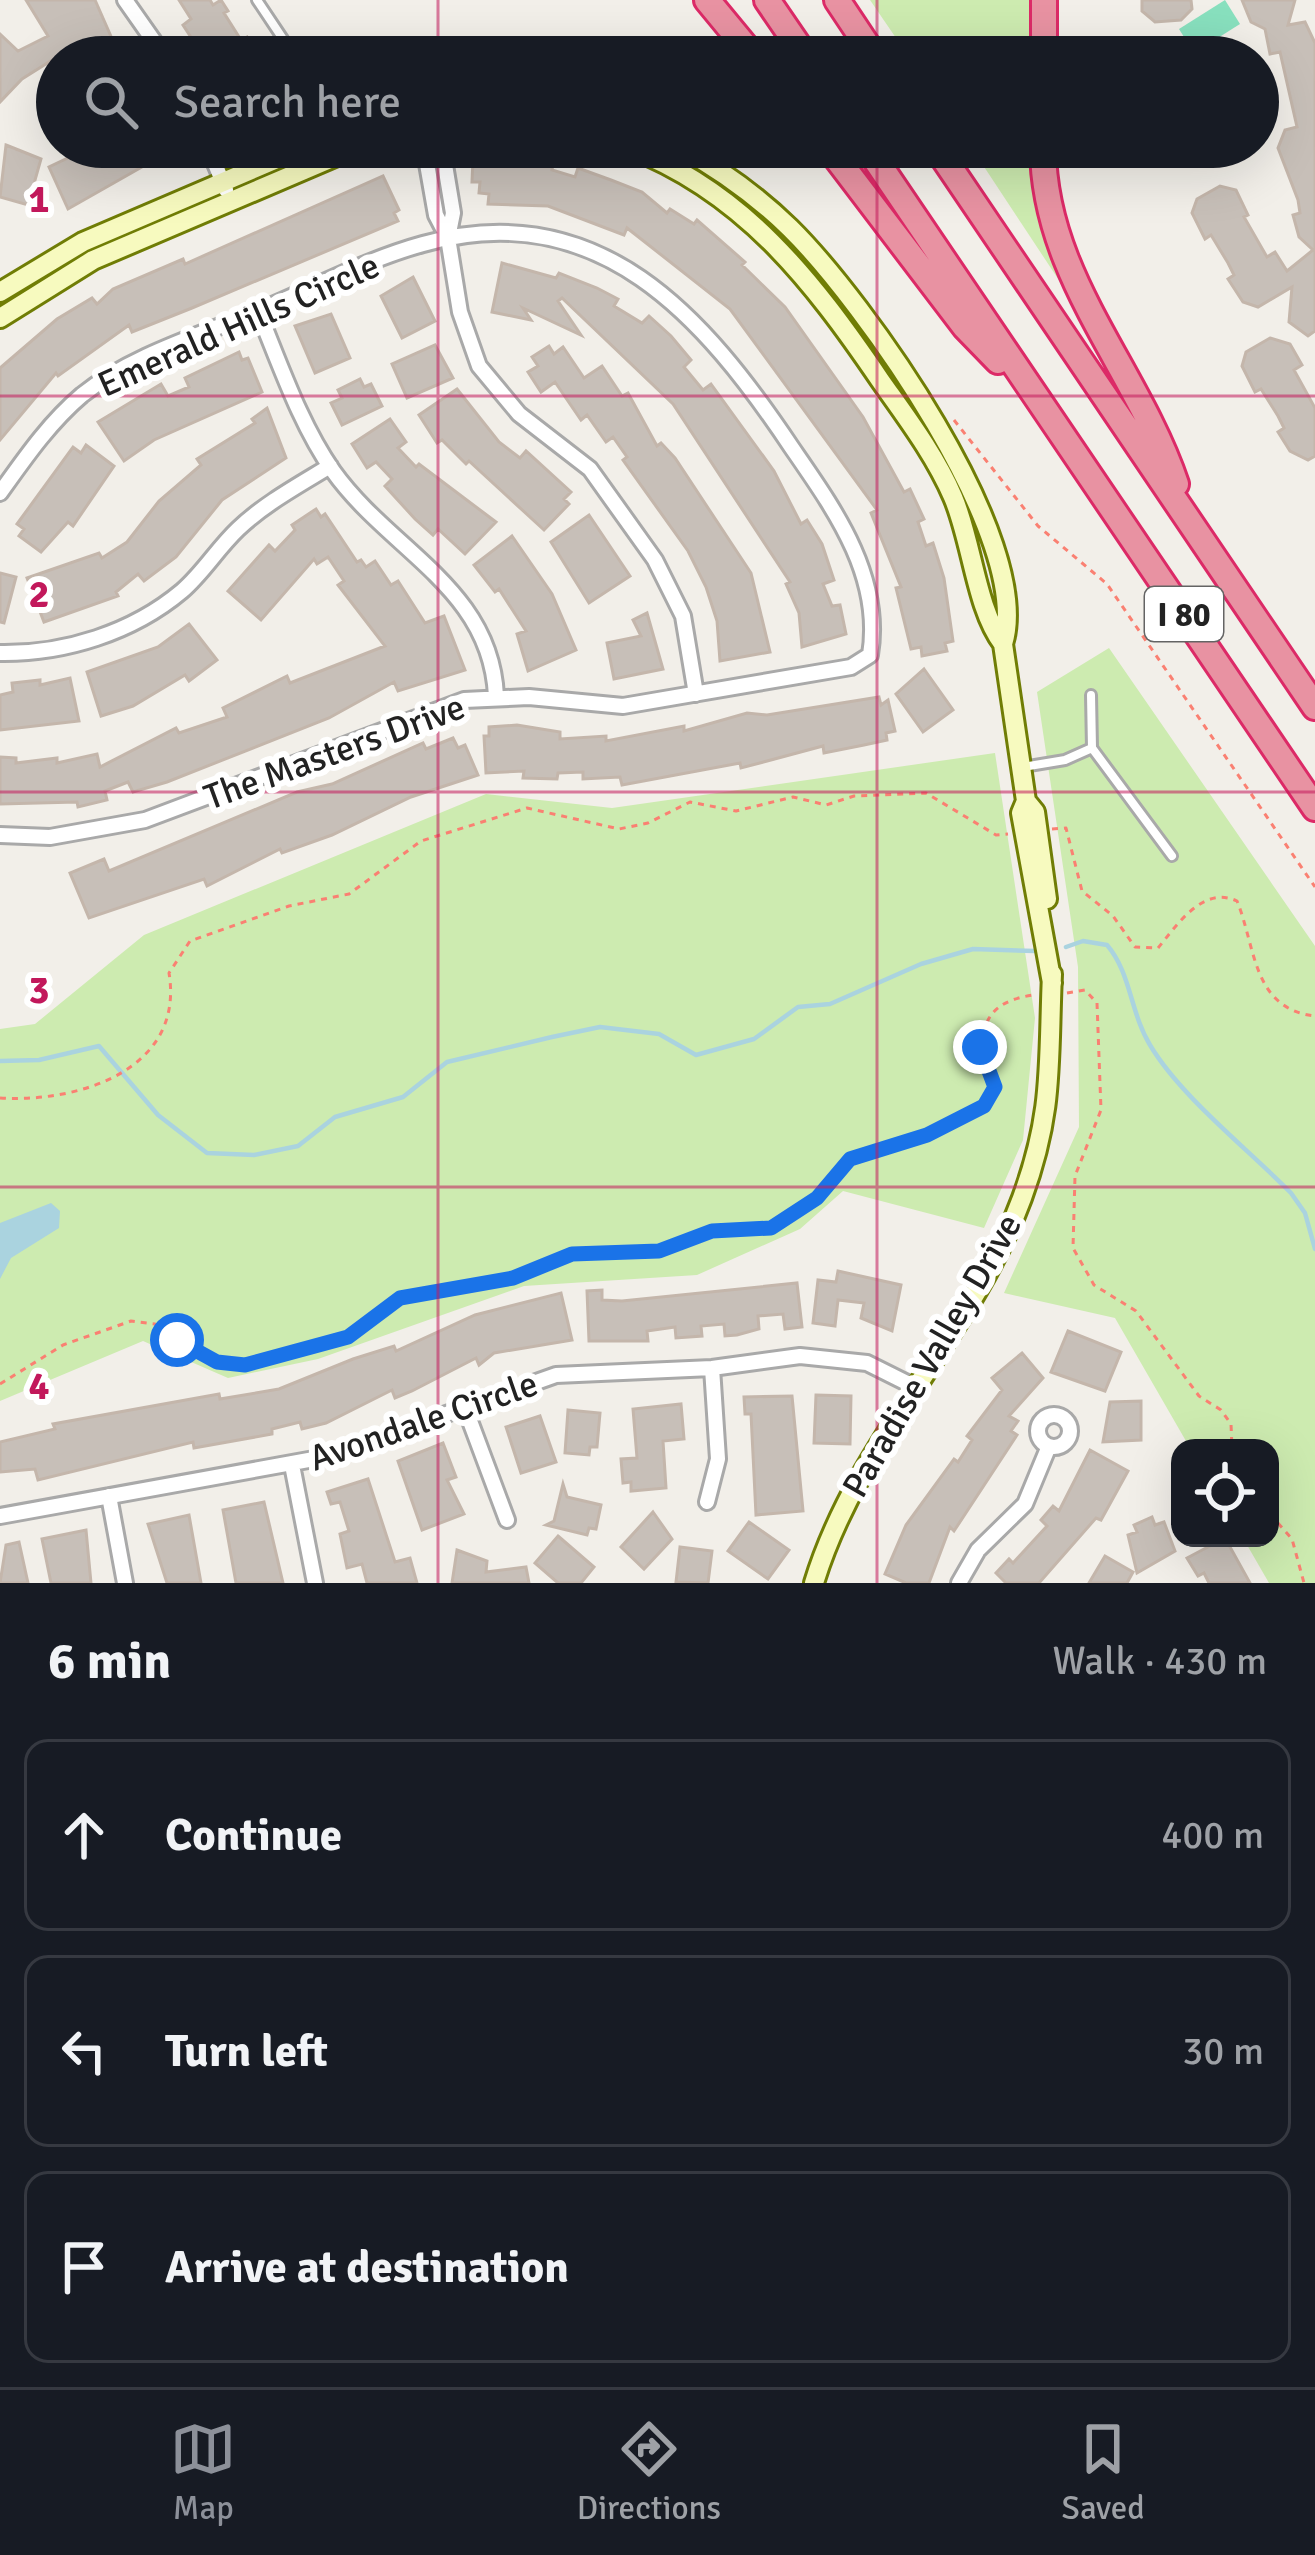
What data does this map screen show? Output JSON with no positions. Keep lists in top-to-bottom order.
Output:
{
  "streets": {
    "highway": ["I 80"],
    "street": [
      "Emerald Hills Circle",
      "The Masters Drive",
      "Paradise Valley Drive",
      "Avondale Circle"
    ]
  },
  "crossings": [
    ["Emerald Hills Circle", "The Masters Drive"],
    ["Paradise Valley Drive", "Avondale Circle"]
  ],
  "page": {
    "search": "Search here",
    "heading": ["6 min", "Walk · 430 m"],
    "list": [
      ["Continue", "400 m"],
      ["Turn left", "30 m"],
      "Arrive at destination"
    ],
    "nav": ["Map", "Directions", "Saved"]
  },
  "grid": {
    "rows": [
      "1",
      "2",
      "3",
      "4"
    ]
  }
}
